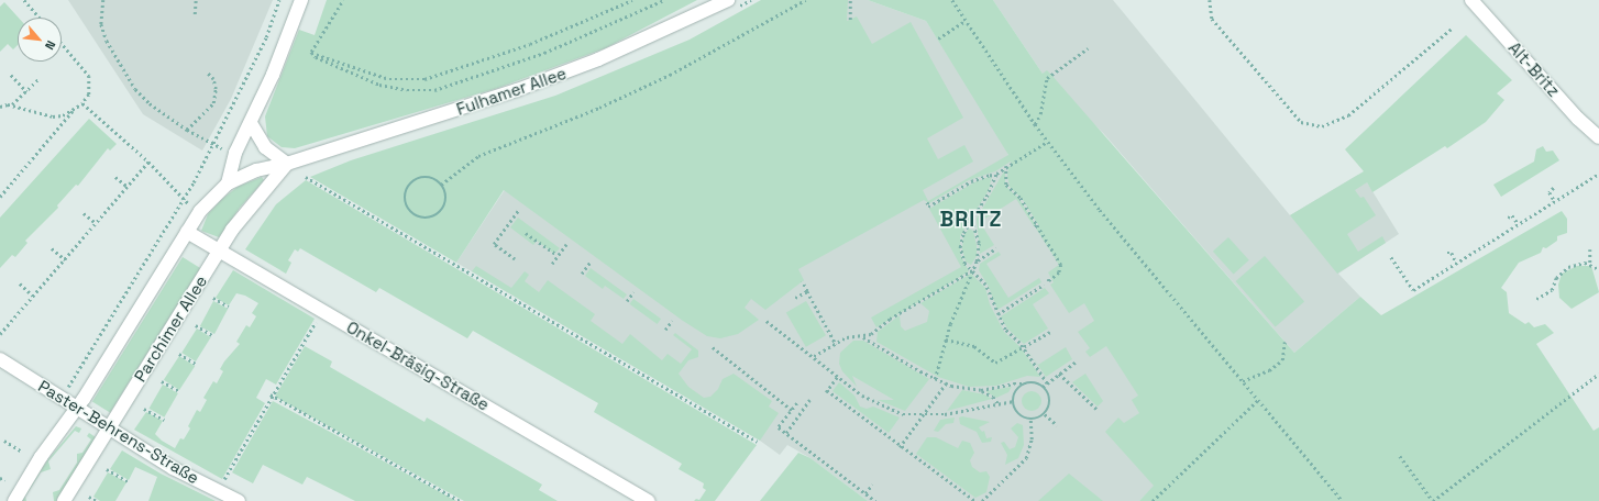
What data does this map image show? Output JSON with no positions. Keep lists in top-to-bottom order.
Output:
{
  "streets": {
    "street": [
      "Alt-Britz",
      "Fulhamer Allee",
      "Parchimer Allee",
      "Onkel-Bräsig-Straße",
      "Paster-Behrens-Straße"
    ]
  },
  "crossings": [
    ["Fulhamer Allee", "Parchimer Allee"],
    ["Parchimer Allee", "Onkel-Bräsig-Straße"],
    ["Parchimer Allee", "Paster-Behrens-Straße"]
  ],
  "districts": ["BRITZ"],
  "north": "bottom right"
}
